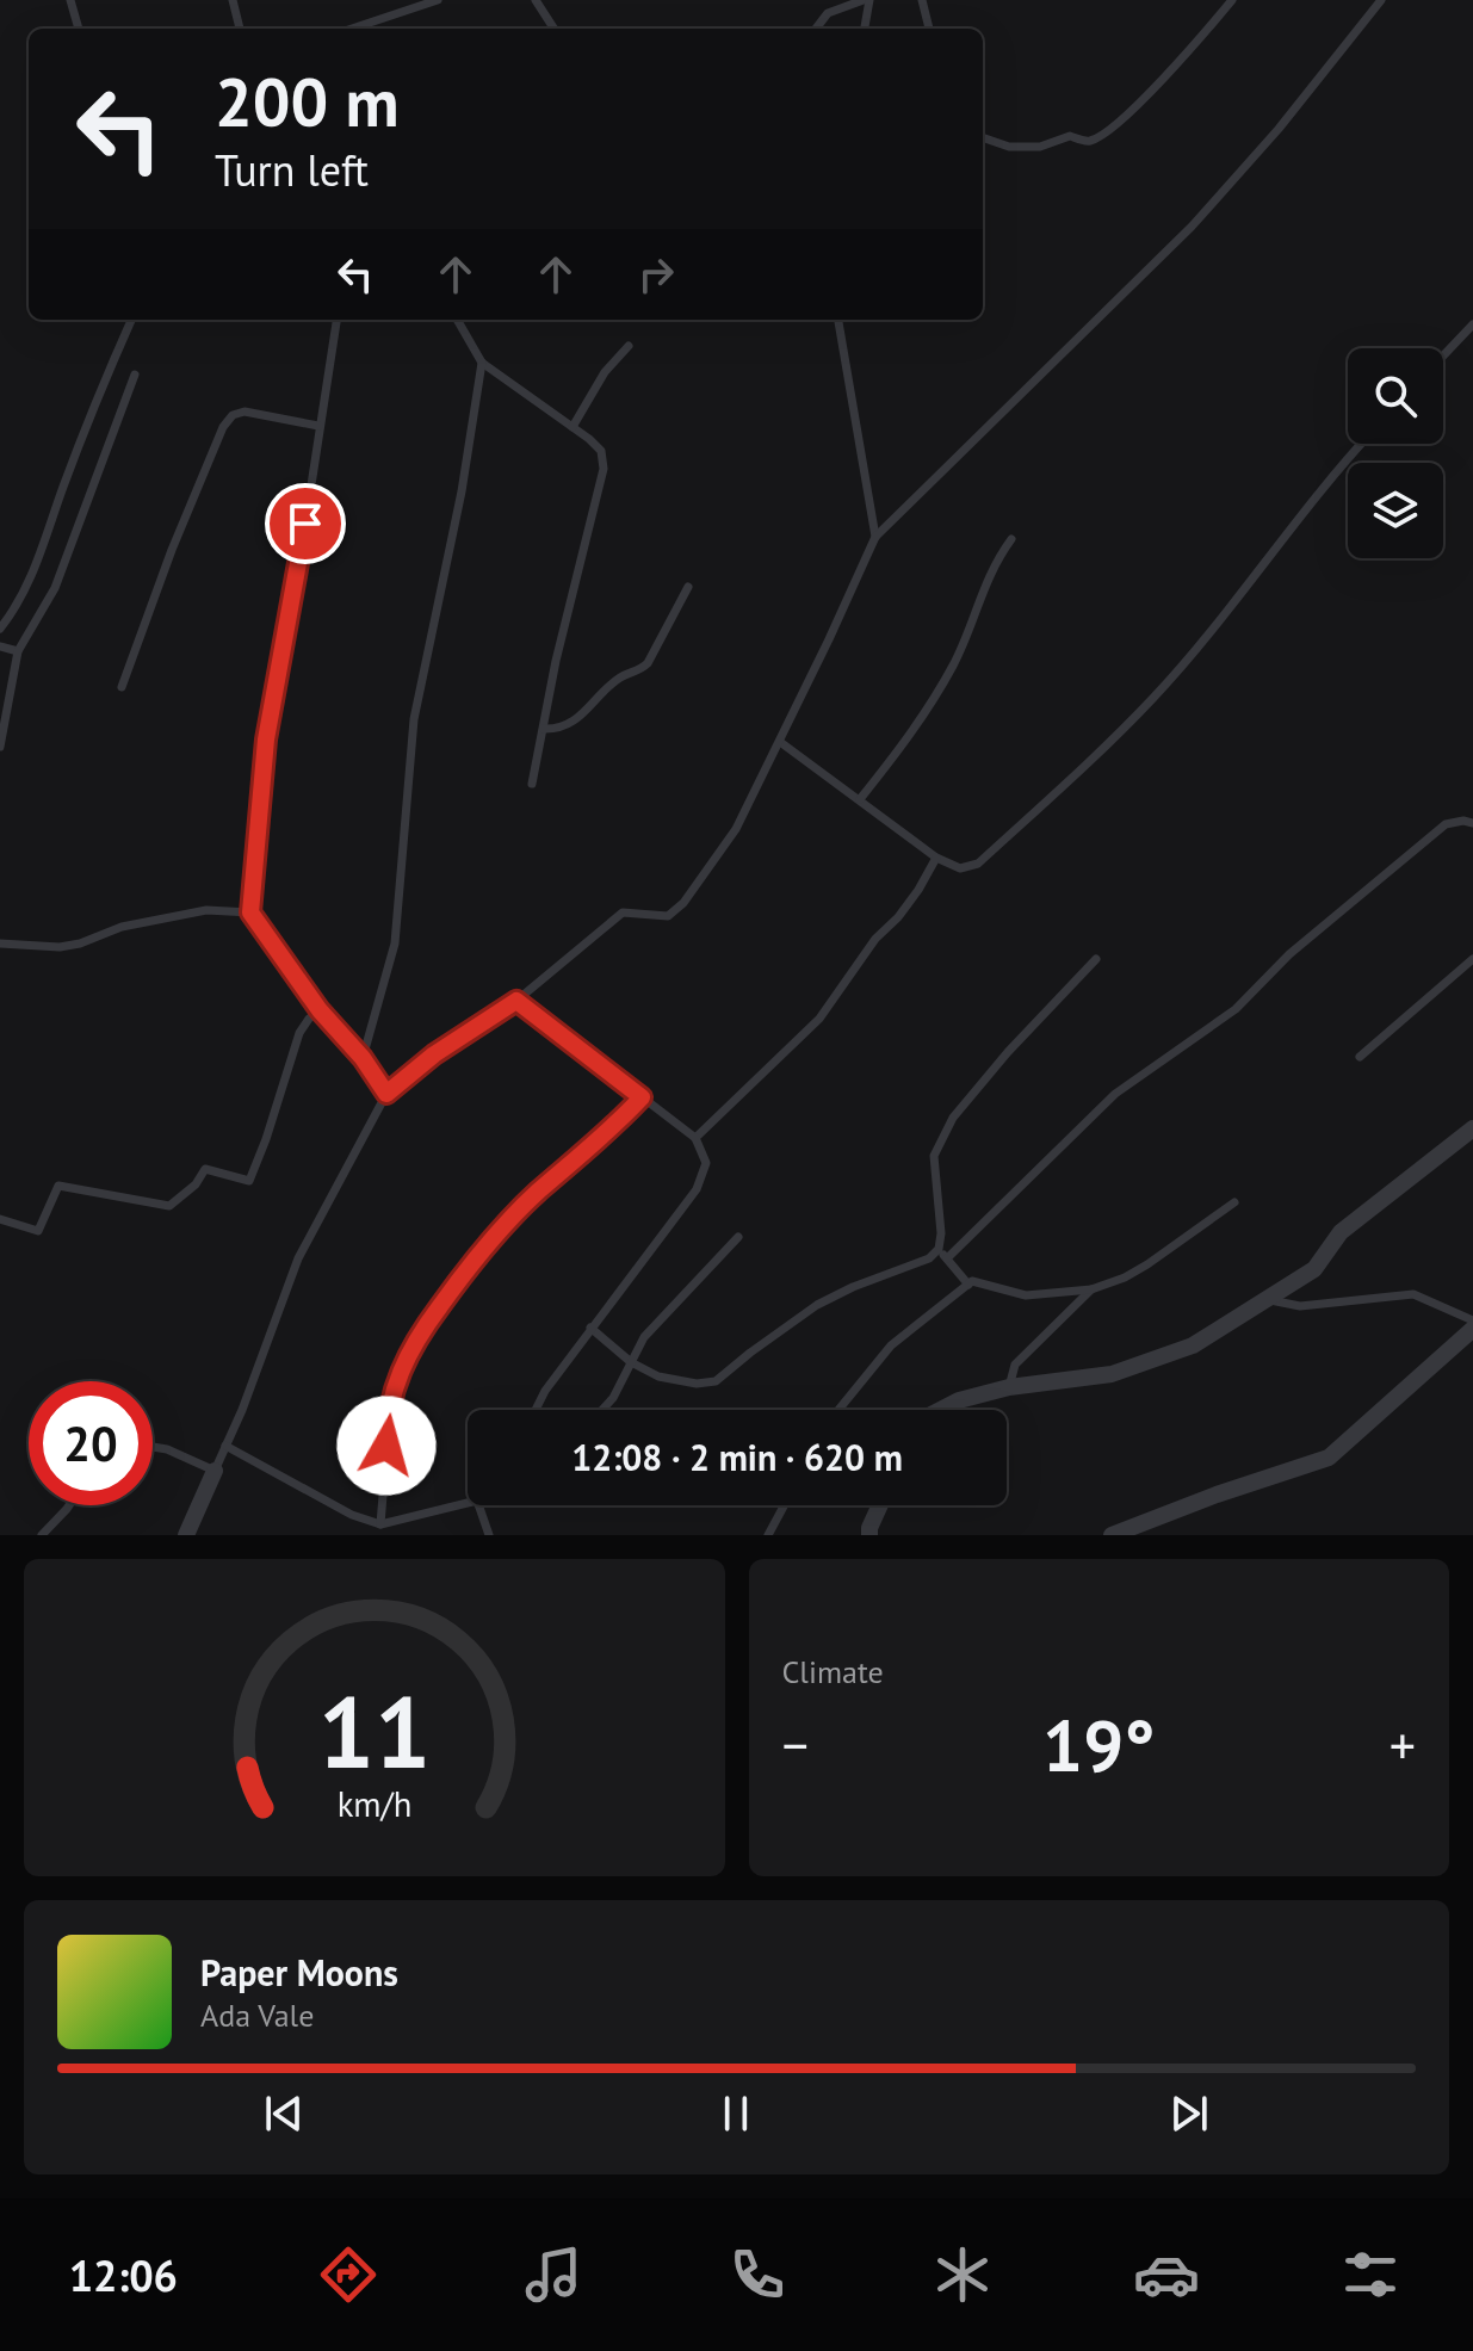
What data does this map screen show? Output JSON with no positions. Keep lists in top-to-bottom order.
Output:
{
  "page": {
    "turn": ["200 m", "Turn left"],
    "limit": "20",
    "trip": "12:08 · 2 min · 620 m",
    "tile": "Climate",
    "heat": ["−", "19°", "+"],
    "song": ["Paper Moons", "Ada Vale"],
    "tabs": "12:06",
    "gauge": ["11", "km/h"]
  }
}
